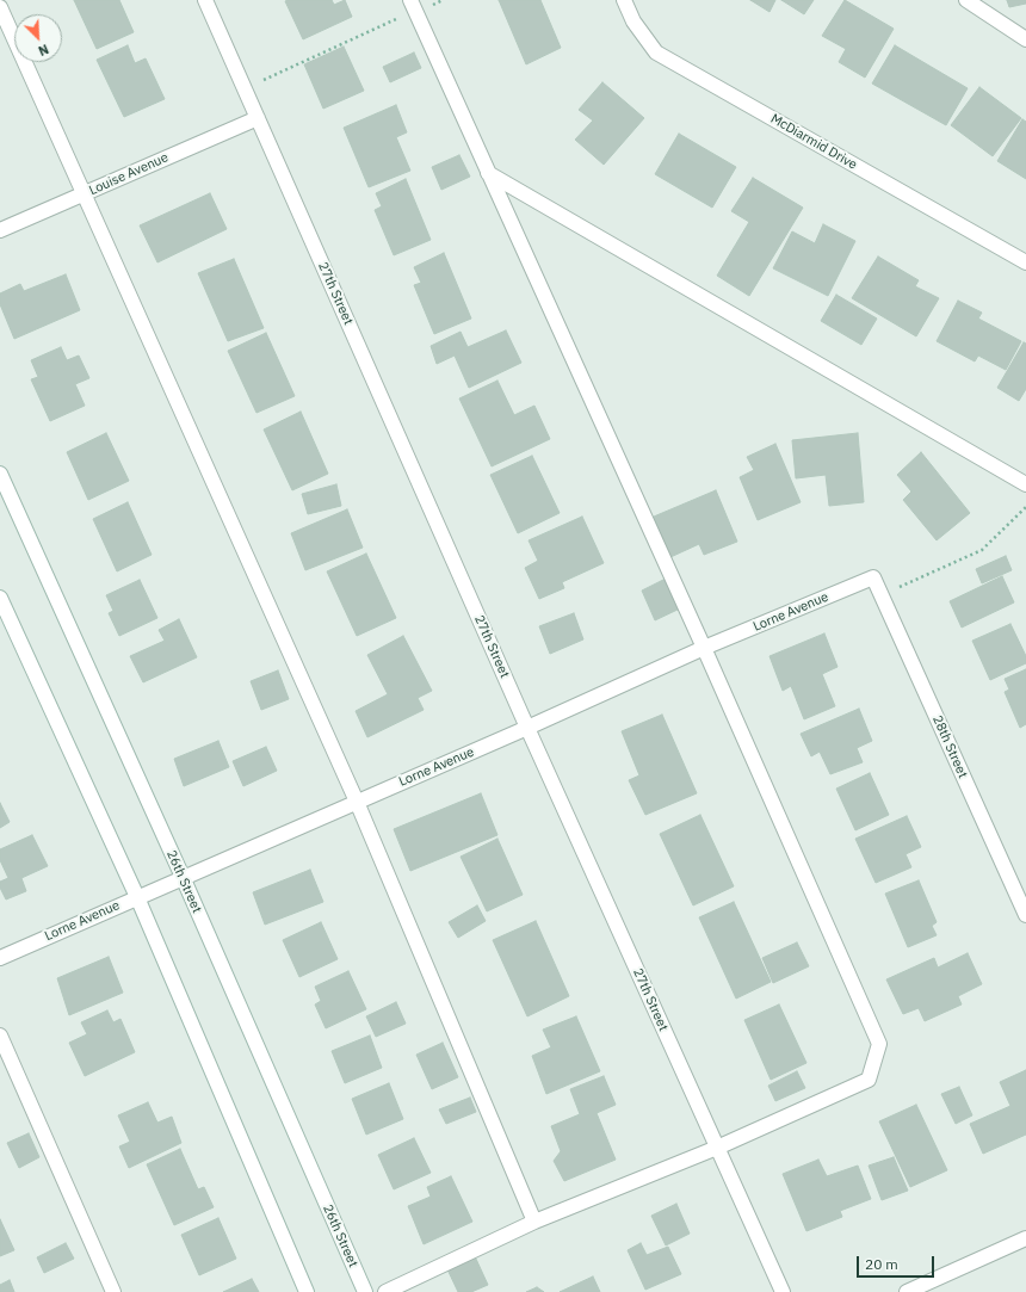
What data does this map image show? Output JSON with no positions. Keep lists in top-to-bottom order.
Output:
{
  "streets": {
    "street": [
      "McDiarmid Drive",
      "Louise Avenue",
      "27th Street",
      "Lorne Avenue",
      "28th Street",
      "26th Street"
    ]
  },
  "crossings": [
    ["Louise Avenue", "27th Street"],
    ["27th Street", "Lorne Avenue"],
    ["Lorne Avenue", "28th Street"],
    ["Lorne Avenue", "26th Street"]
  ],
  "scale_bar": "20 m",
  "north": "bottom right"
}
